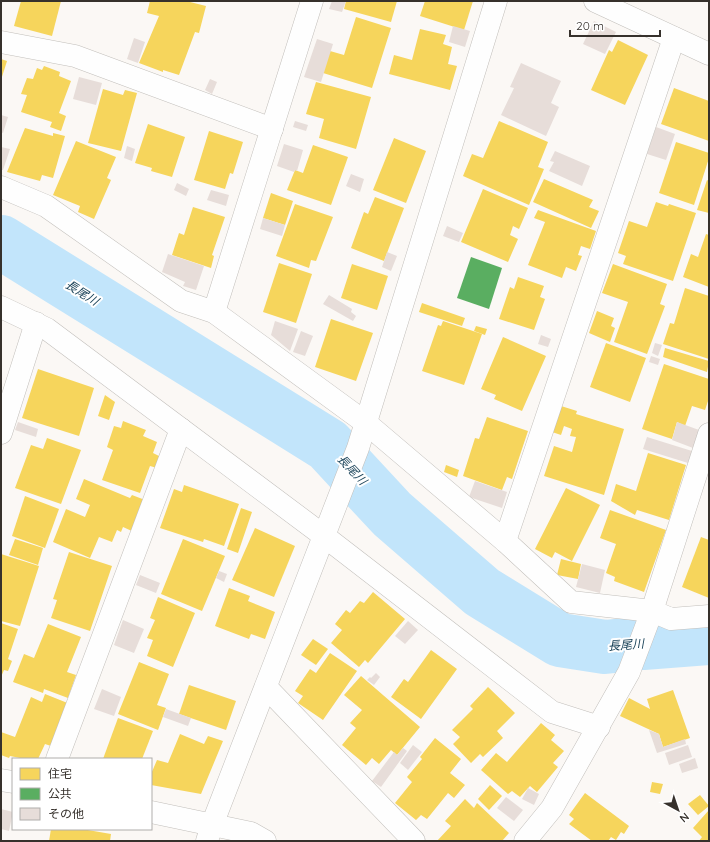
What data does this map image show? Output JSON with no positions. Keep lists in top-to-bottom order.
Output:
{
  "water": ["長尾川"],
  "legend": ["住宅", "公共", "その他"],
  "scale_bar": "20 m",
  "north": "bottom right"
}
